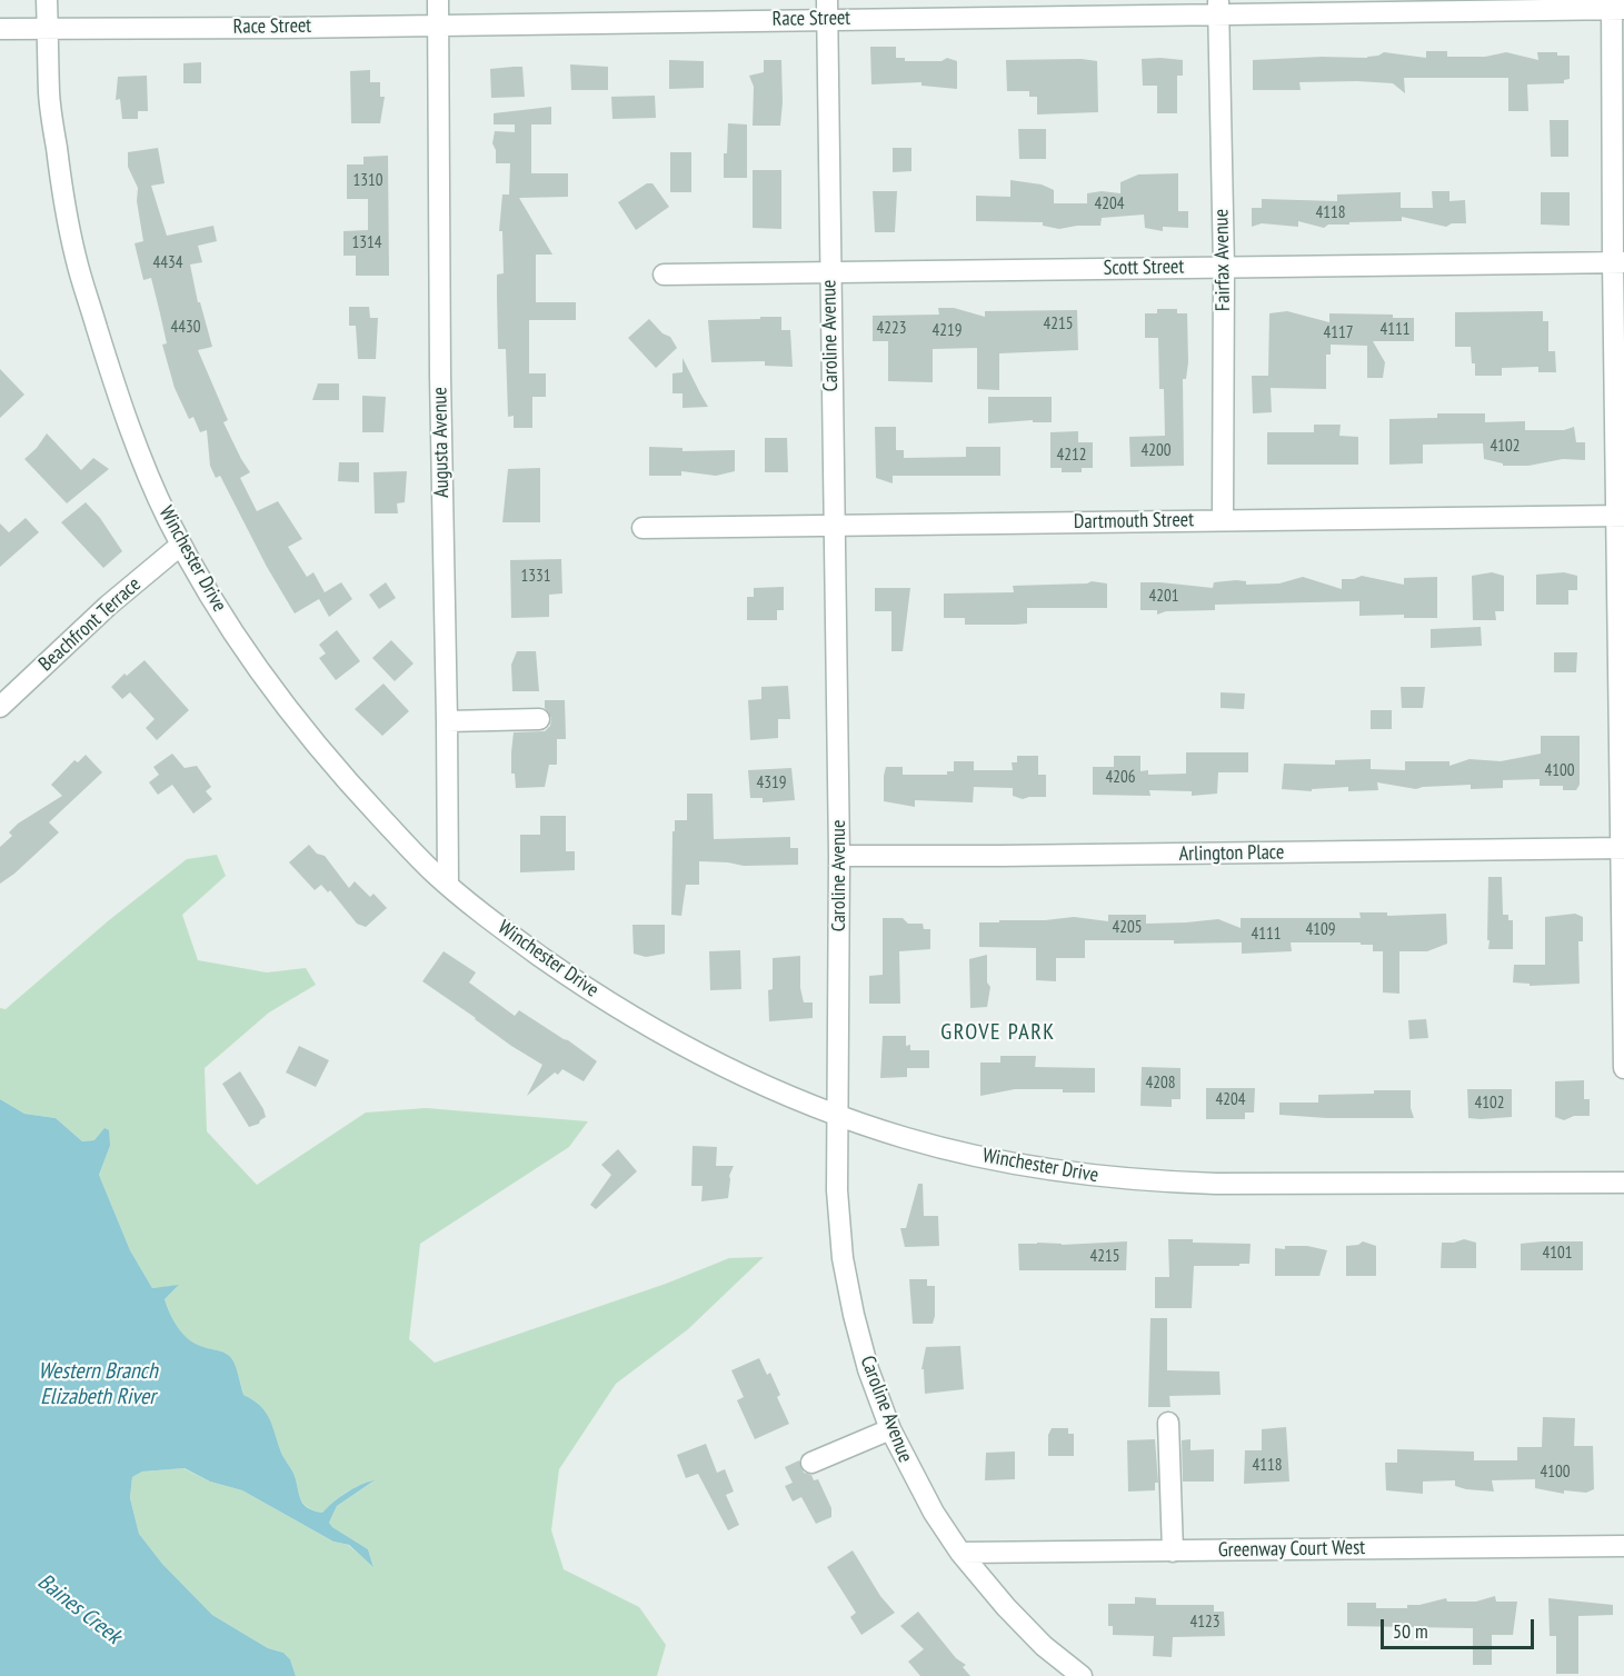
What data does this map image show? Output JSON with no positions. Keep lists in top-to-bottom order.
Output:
{
  "streets": {
    "street": [
      "Race Street",
      "Fairfax Avenue",
      "Scott Street",
      "Caroline Avenue",
      "Augusta Avenue",
      "Dartmouth Street",
      "Winchester Drive",
      "Beachfront Terrace",
      "Arlington Place",
      "Greenway Court West"
    ]
  },
  "crossings": [
    ["Race Street", "Fairfax Avenue"],
    ["Race Street", "Caroline Avenue"],
    ["Race Street", "Augusta Avenue"],
    ["Race Street", "Winchester Drive"],
    ["Fairfax Avenue", "Scott Street"],
    ["Fairfax Avenue", "Dartmouth Street"],
    ["Scott Street", "Caroline Avenue"],
    ["Caroline Avenue", "Dartmouth Street"],
    ["Caroline Avenue", "Winchester Drive"],
    ["Caroline Avenue", "Arlington Place"],
    ["Caroline Avenue", "Greenway Court West"],
    ["Augusta Avenue", "Winchester Drive"],
    ["Winchester Drive", "Beachfront Terrace"]
  ],
  "districts": ["GROVE PARK"],
  "water": ["Western Branch Elizabeth River", "Baines Creek"],
  "house_numbers": [
    "1310",
    "4204",
    "4118",
    "1314",
    "4434",
    "4215",
    "4430",
    "4223",
    "4111",
    "4219",
    "4117",
    "4102",
    "4200",
    "4212",
    "1331",
    "4201",
    "4100",
    "4206",
    "4319",
    "4205",
    "4109",
    "4111",
    "4208",
    "4204",
    "4102",
    "4101",
    "4215",
    "4118",
    "4100",
    "4123"
  ],
  "scale_bar": "50 m"
}
